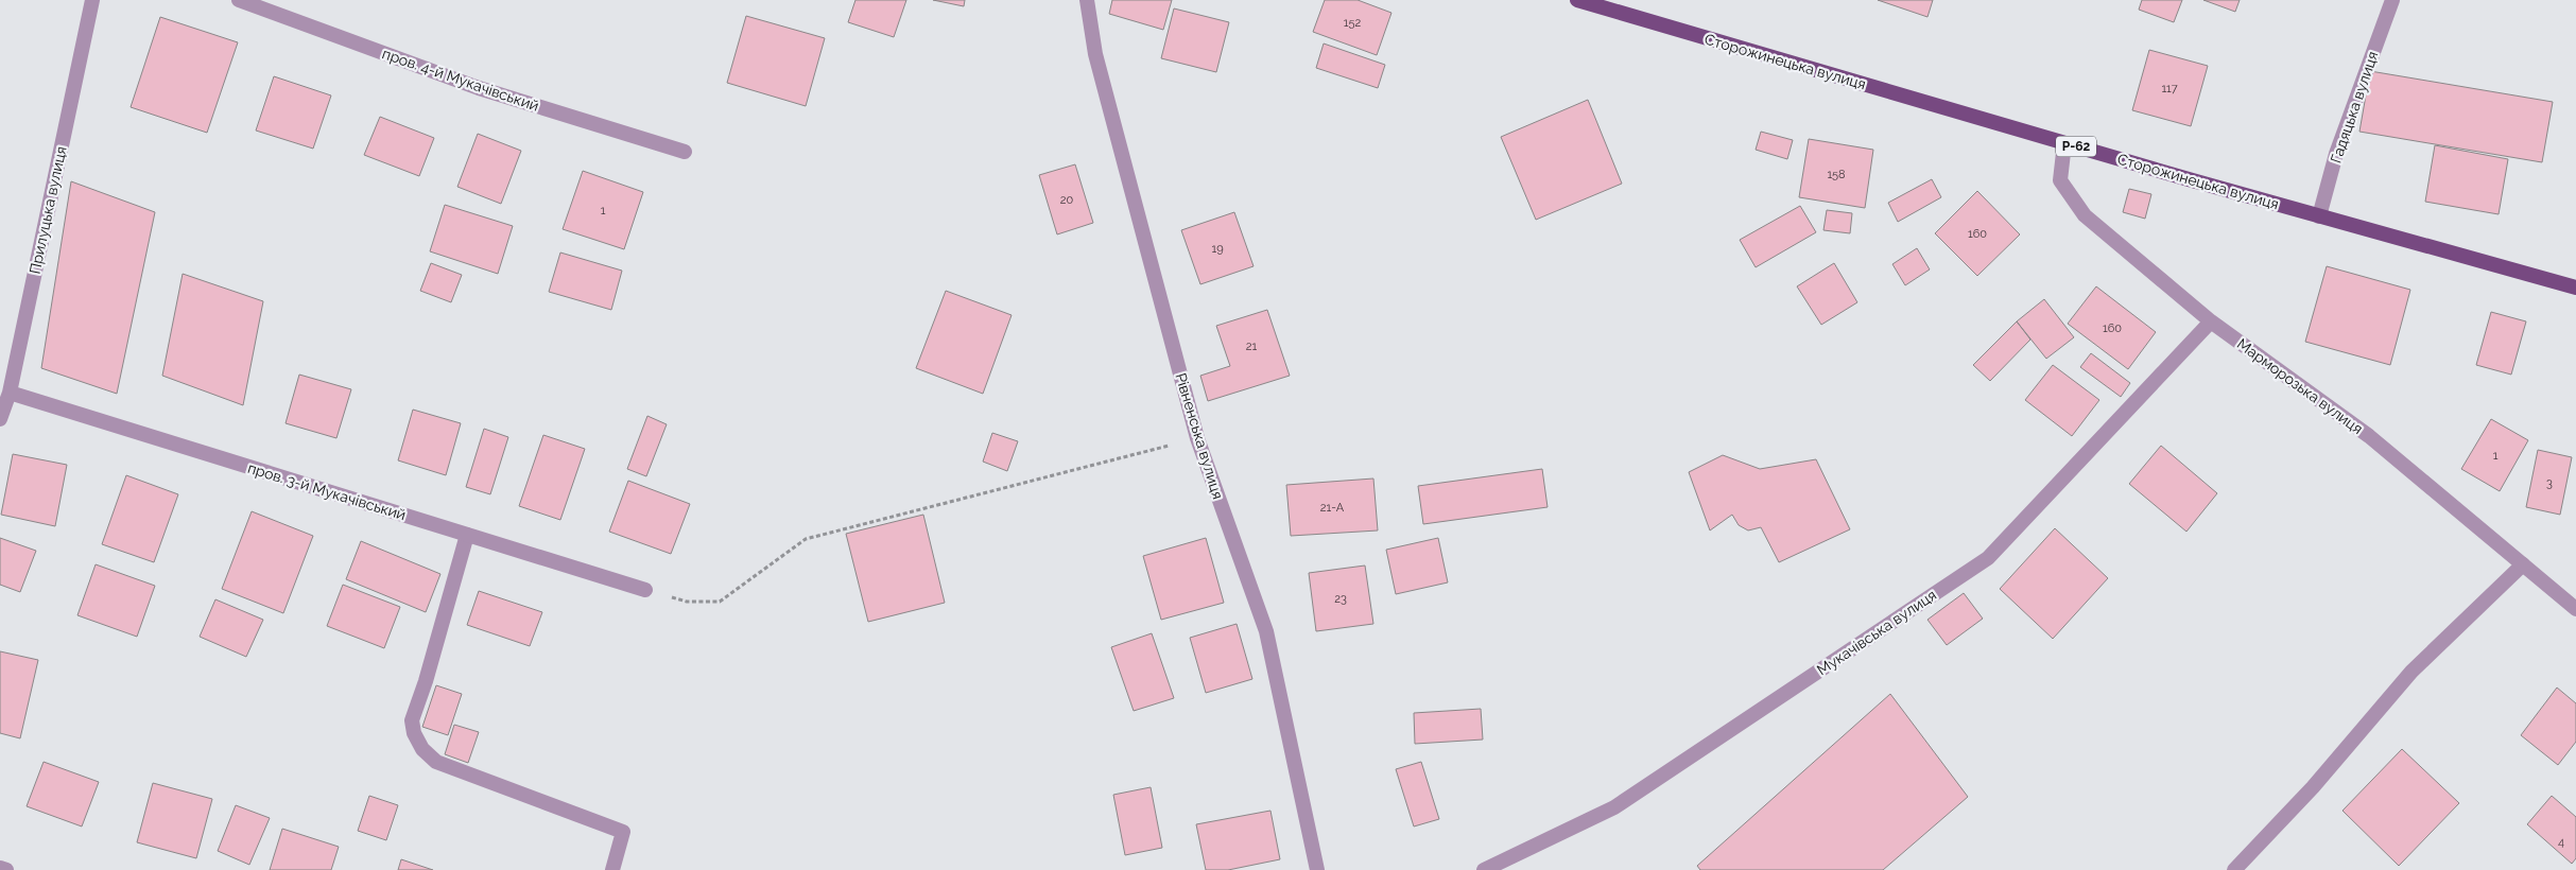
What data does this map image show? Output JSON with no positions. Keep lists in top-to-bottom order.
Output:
{
  "streets": {
    "main road": ["Сторожинецька вулиця", "Р-62"],
    "street": [
      "пров. 4-й Мукачівський",
      "Гадяцька вулиця",
      "Прилуцька вулиця",
      "Марморозька вулиця",
      "Рівненська вулиця",
      "пров. 3-й Мукачівський",
      "Мукачівська вулиця"
    ]
  },
  "crossings": [
    ["Сторожинецька вулиця", "Гадяцька вулиця"],
    ["Сторожинецька вулиця", "Марморозька вулиця"],
    ["Прилуцька вулиця", "пров. 3-й Мукачівський"],
    ["Марморозька вулиця", "Мукачівська вулиця"]
  ],
  "house_numbers": [
    "152",
    "117",
    "158",
    "20",
    "1",
    "160",
    "19",
    "160",
    "21",
    "1",
    "3",
    "21-А",
    "23",
    "4"
  ]
}
